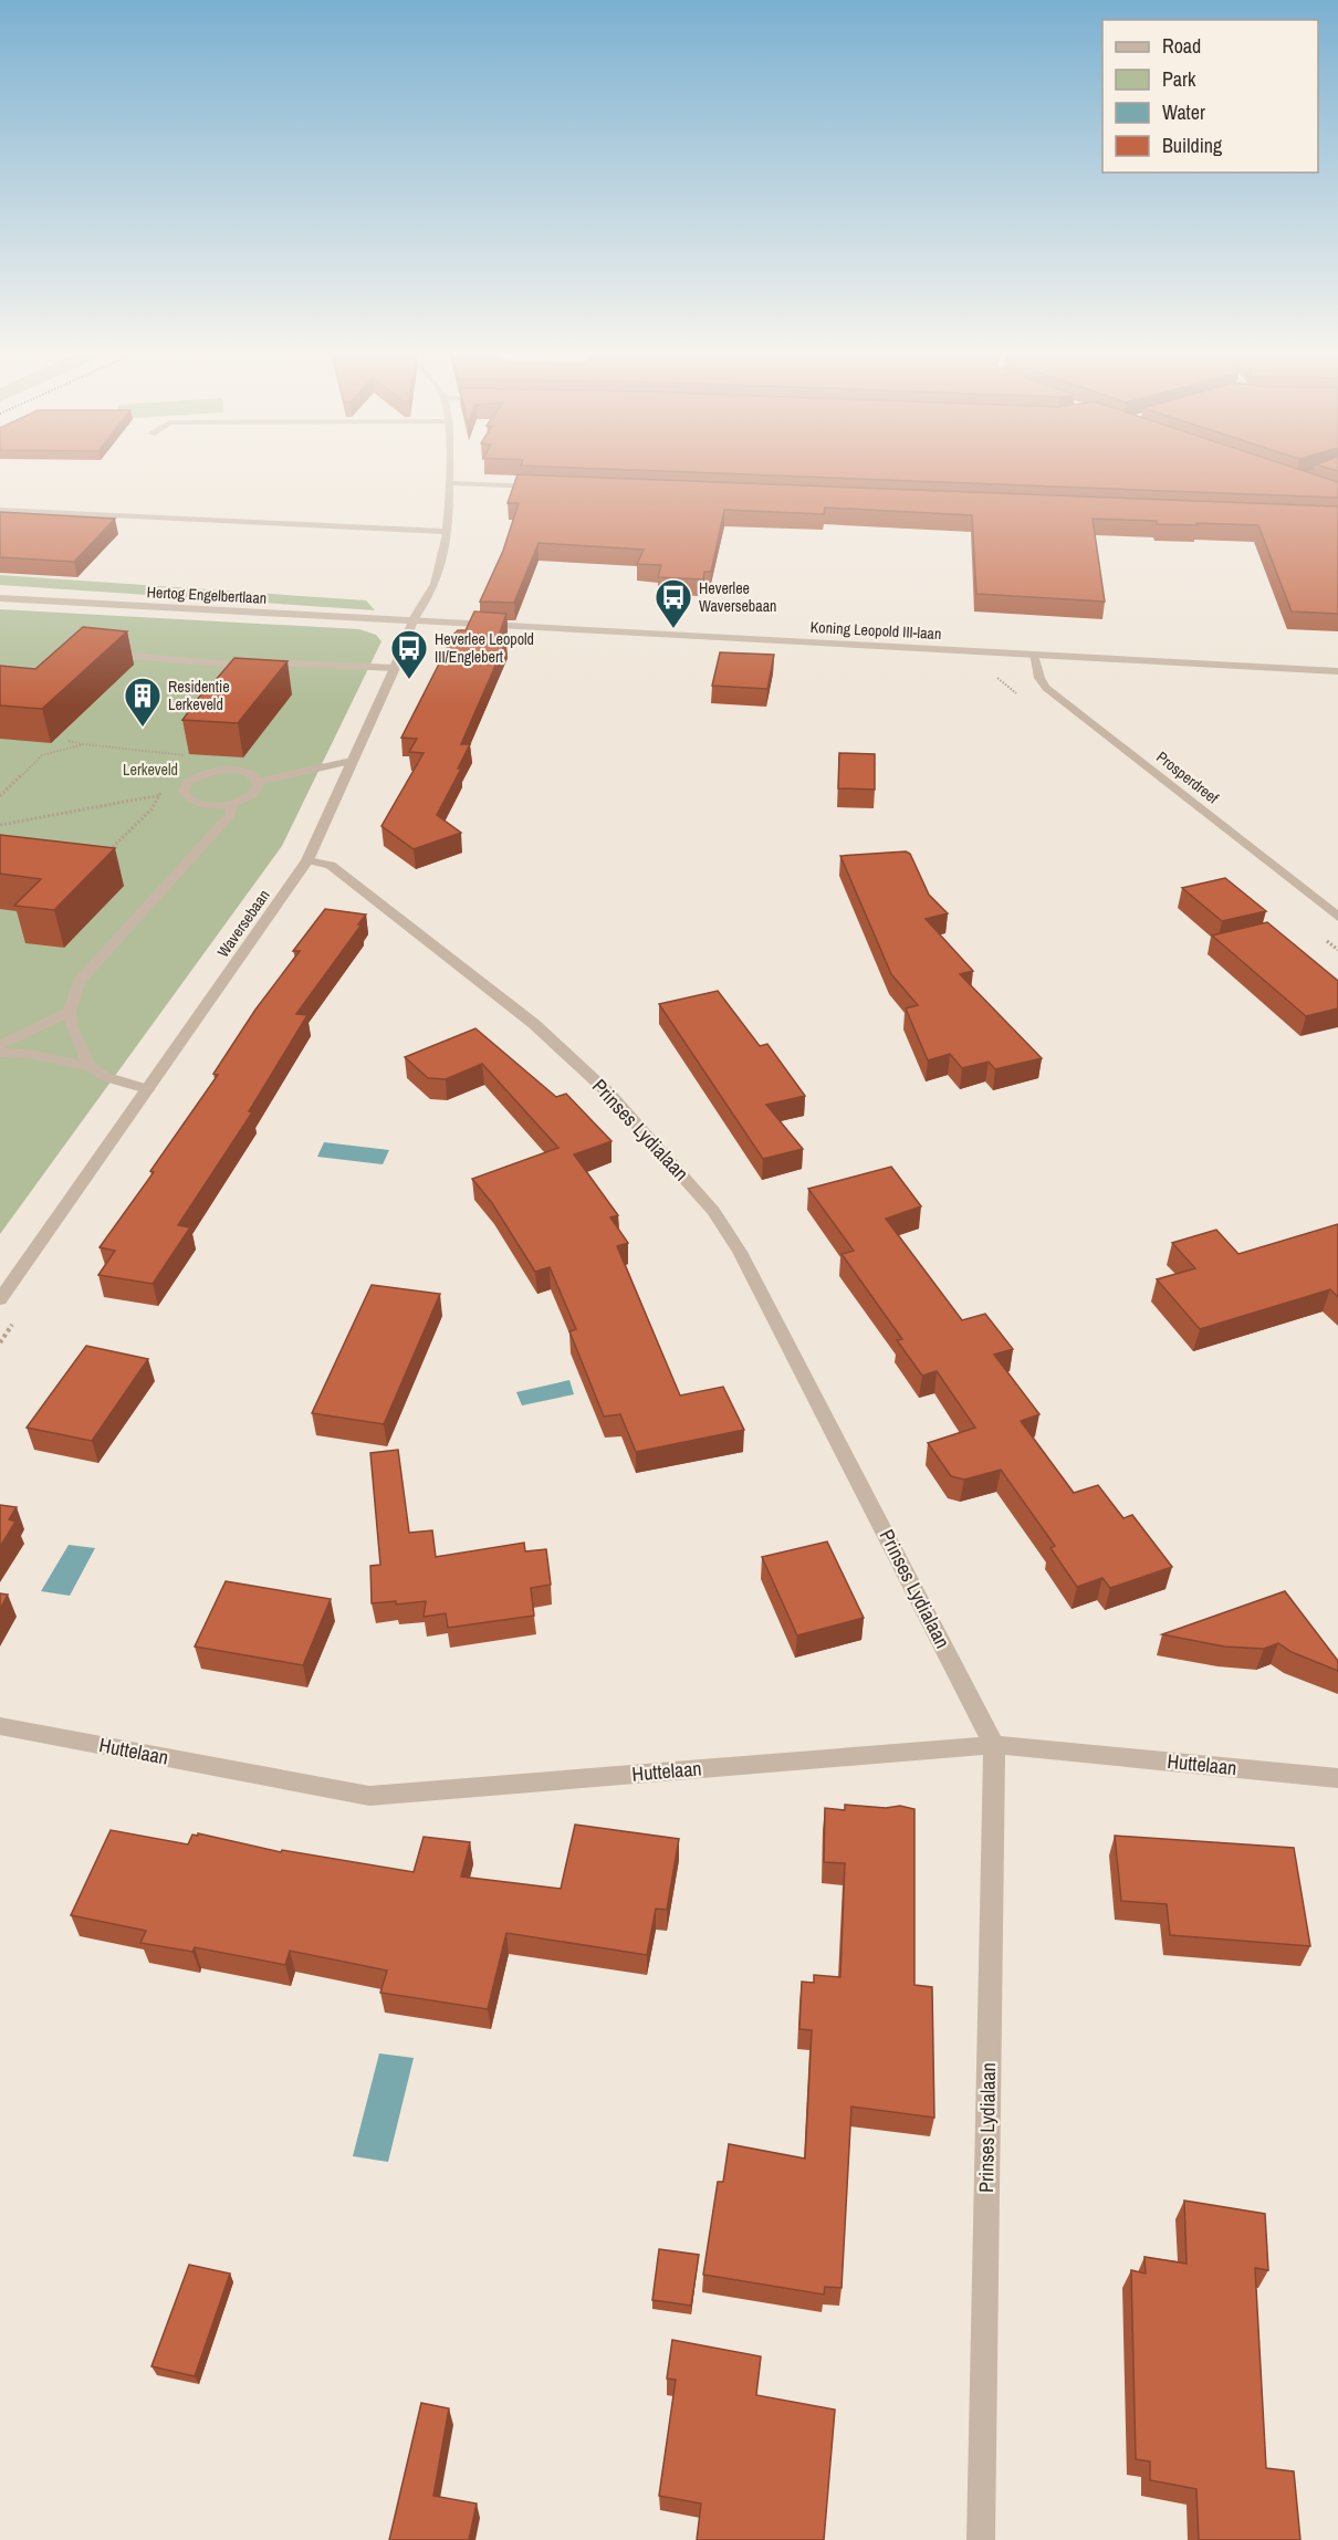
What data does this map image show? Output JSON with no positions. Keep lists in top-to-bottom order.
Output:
{
  "streets": {
    "street": [
      "Hertog Engelbertlaan",
      "Koning Leopold III-laan",
      "Prosperdreef",
      "Waversebaan",
      "Prinses Lydialaan",
      "Huttelaan"
    ]
  },
  "crossings": [
    ["Hertog Engelbertlaan", "Koning Leopold III-laan"],
    ["Hertog Engelbertlaan", "Waversebaan"],
    ["Koning Leopold III-laan", "Prosperdreef"],
    ["Koning Leopold III-laan", "Waversebaan"],
    ["Waversebaan", "Prinses Lydialaan"],
    ["Prinses Lydialaan", "Huttelaan"]
  ],
  "parks": ["Lerkeveld"],
  "places": {
    "bus stop": ["Heverlee Waversebaan", "Heverlee Leopold III/Englebert"],
    "building": ["Residentie Lerkeveld"]
  },
  "legend": [
    "Road",
    "Park",
    "Water",
    "Building"
  ]
}
